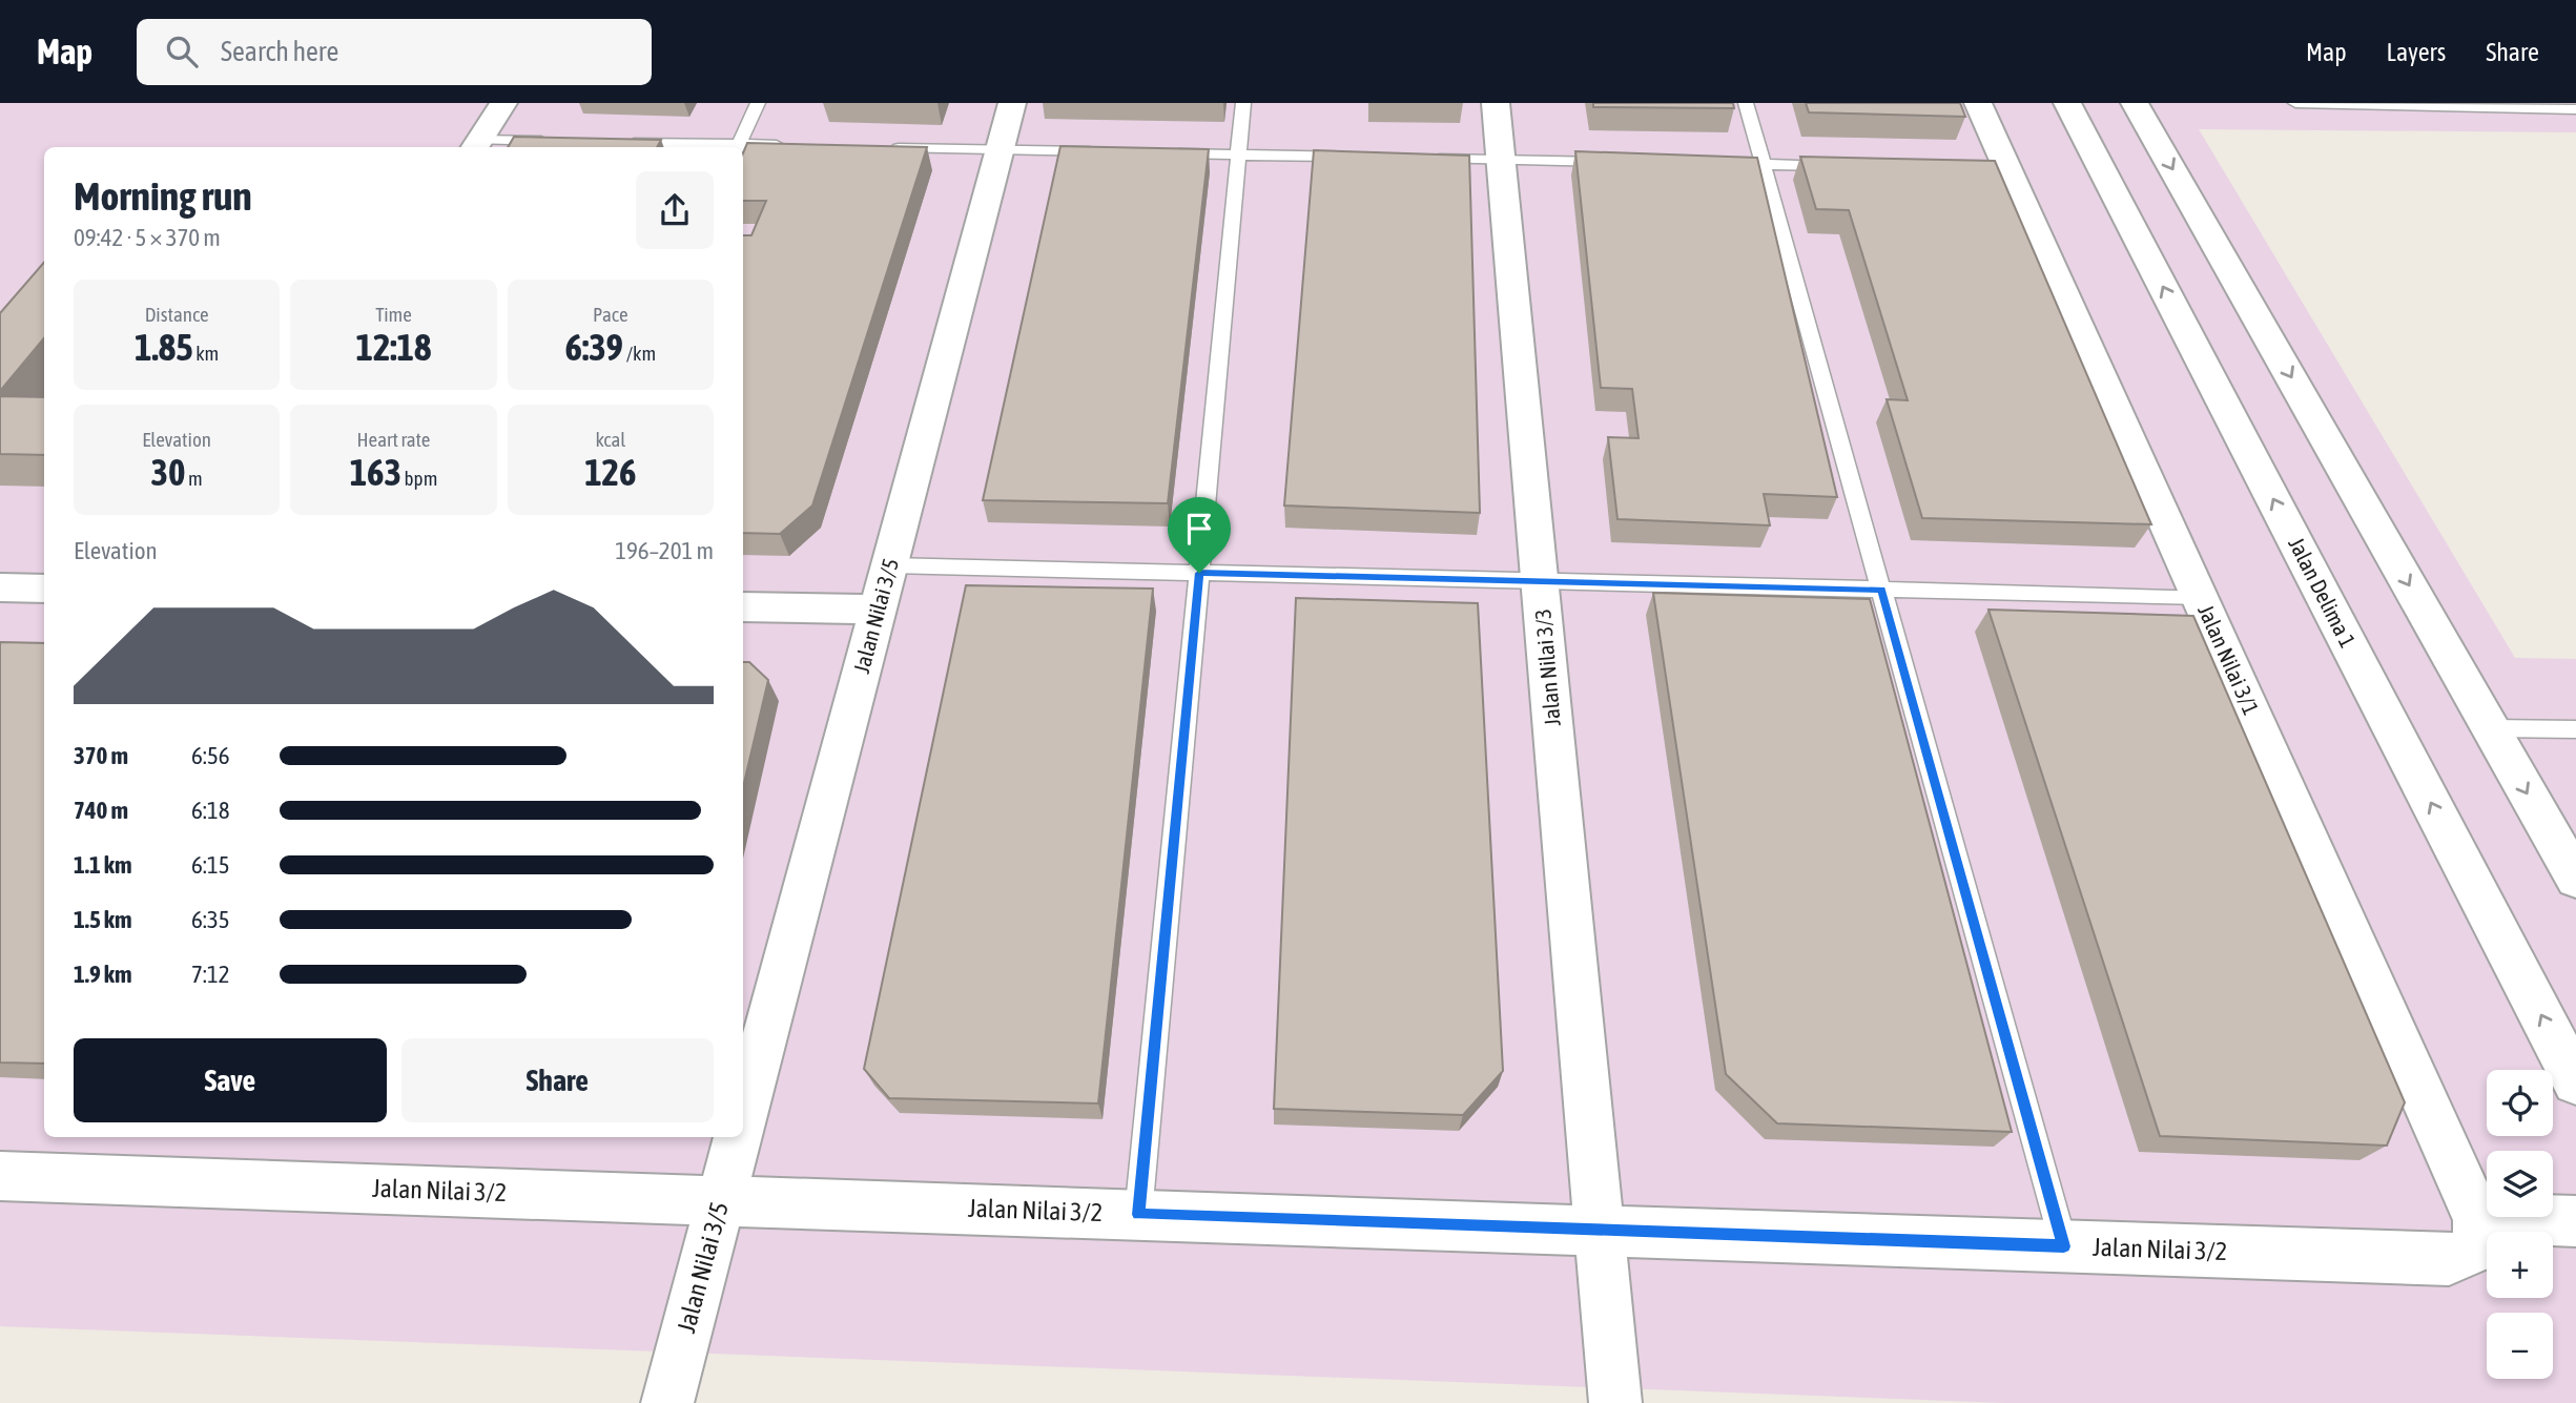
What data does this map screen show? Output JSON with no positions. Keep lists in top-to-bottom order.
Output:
{
  "streets": {
    "street": [
      "Jalan Delima 1",
      "Jalan Nilai 3/5",
      "Jalan Nilai 3/1",
      "Jalan Nilai 3/3",
      "Jalan Nilai 3/2"
    ]
  },
  "crossings": [
    ["Jalan Nilai 3/5", "Jalan Nilai 3/2"],
    ["Jalan Nilai 3/1", "Jalan Nilai 3/2"],
    ["Jalan Nilai 3/3", "Jalan Nilai 3/2"]
  ],
  "page": {
    "header": "Map",
    "search": "Search here",
    "nav": ["Map", "Layers", "Share"],
    "heading": ["Morning run", "09:42 · 5 × 370 m"],
    "stats": [
      ["Distance", "1.85 km"],
      ["Time", "12:18"],
      ["Pace", "6:39 /km"],
      ["Elevation", "30 m"],
      ["Heart rate", "163 bpm"],
      ["kcal", "126"]
    ],
    "chart": ["Elevation", "196–201 m"],
    "list": [
      {
        "name": "370 m",
        "note": "6:56"
      },
      {
        "name": "740 m",
        "note": "6:18"
      },
      {
        "name": "1.1 km",
        "note": "6:15"
      },
      {
        "name": "1.5 km",
        "note": "6:35"
      },
      {
        "name": "1.9 km",
        "note": "7:12"
      }
    ],
    "buttons": ["Save", "Share"],
    "map_buttons": ["+", "−"]
  }
}
